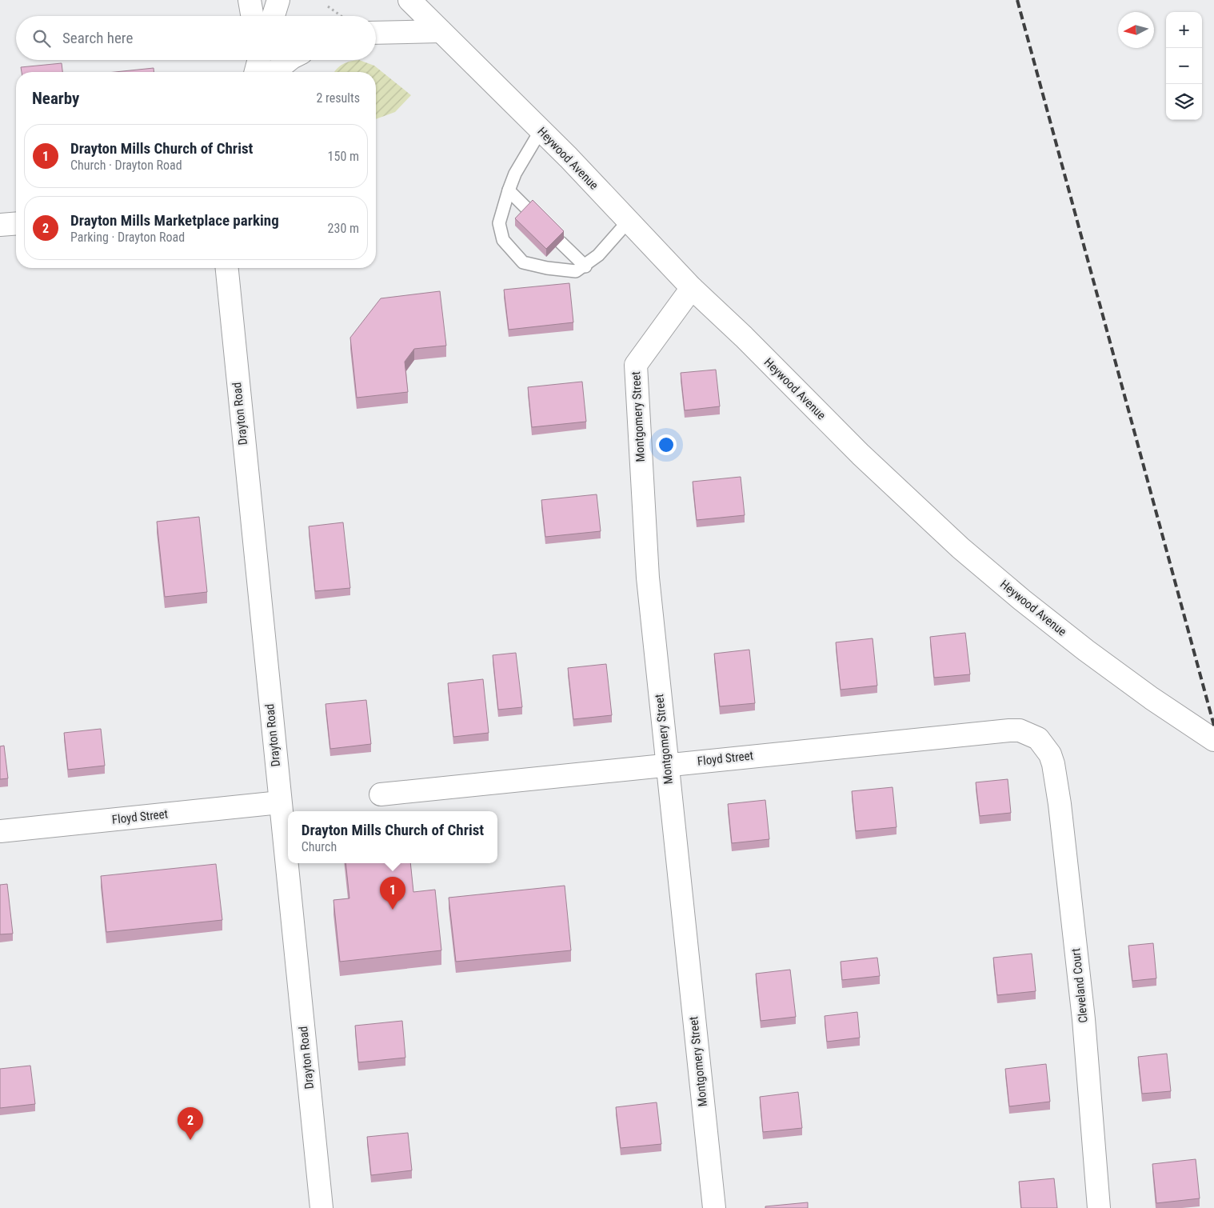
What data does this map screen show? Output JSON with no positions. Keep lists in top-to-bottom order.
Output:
{
  "streets": {
    "street": [
      "Heywood Avenue",
      "Drayton Road",
      "Montgomery Street",
      "Floyd Street",
      "Cleveland Court"
    ]
  },
  "crossings": [
    ["Heywood Avenue", "Montgomery Street"],
    ["Drayton Road", "Floyd Street"],
    ["Montgomery Street", "Floyd Street"],
    ["Floyd Street", "Cleveland Court"]
  ],
  "north": "left",
  "page": {
    "map_buttons": ["+", "−"],
    "search": "Search here",
    "heading": ["Nearby", "2 results"],
    "list": [
      {
        "mark": "1",
        "name": "Drayton Mills Church of Christ",
        "note": "Church · Drayton Road",
        "value": "150 m"
      },
      {
        "mark": "2",
        "name": "Drayton Mills Marketplace parking",
        "note": "Parking · Drayton Road",
        "value": "230 m"
      }
    ],
    "popup": ["Drayton Mills Church of Christ", "Church"],
    "pins": ["1", "2"]
  }
}
